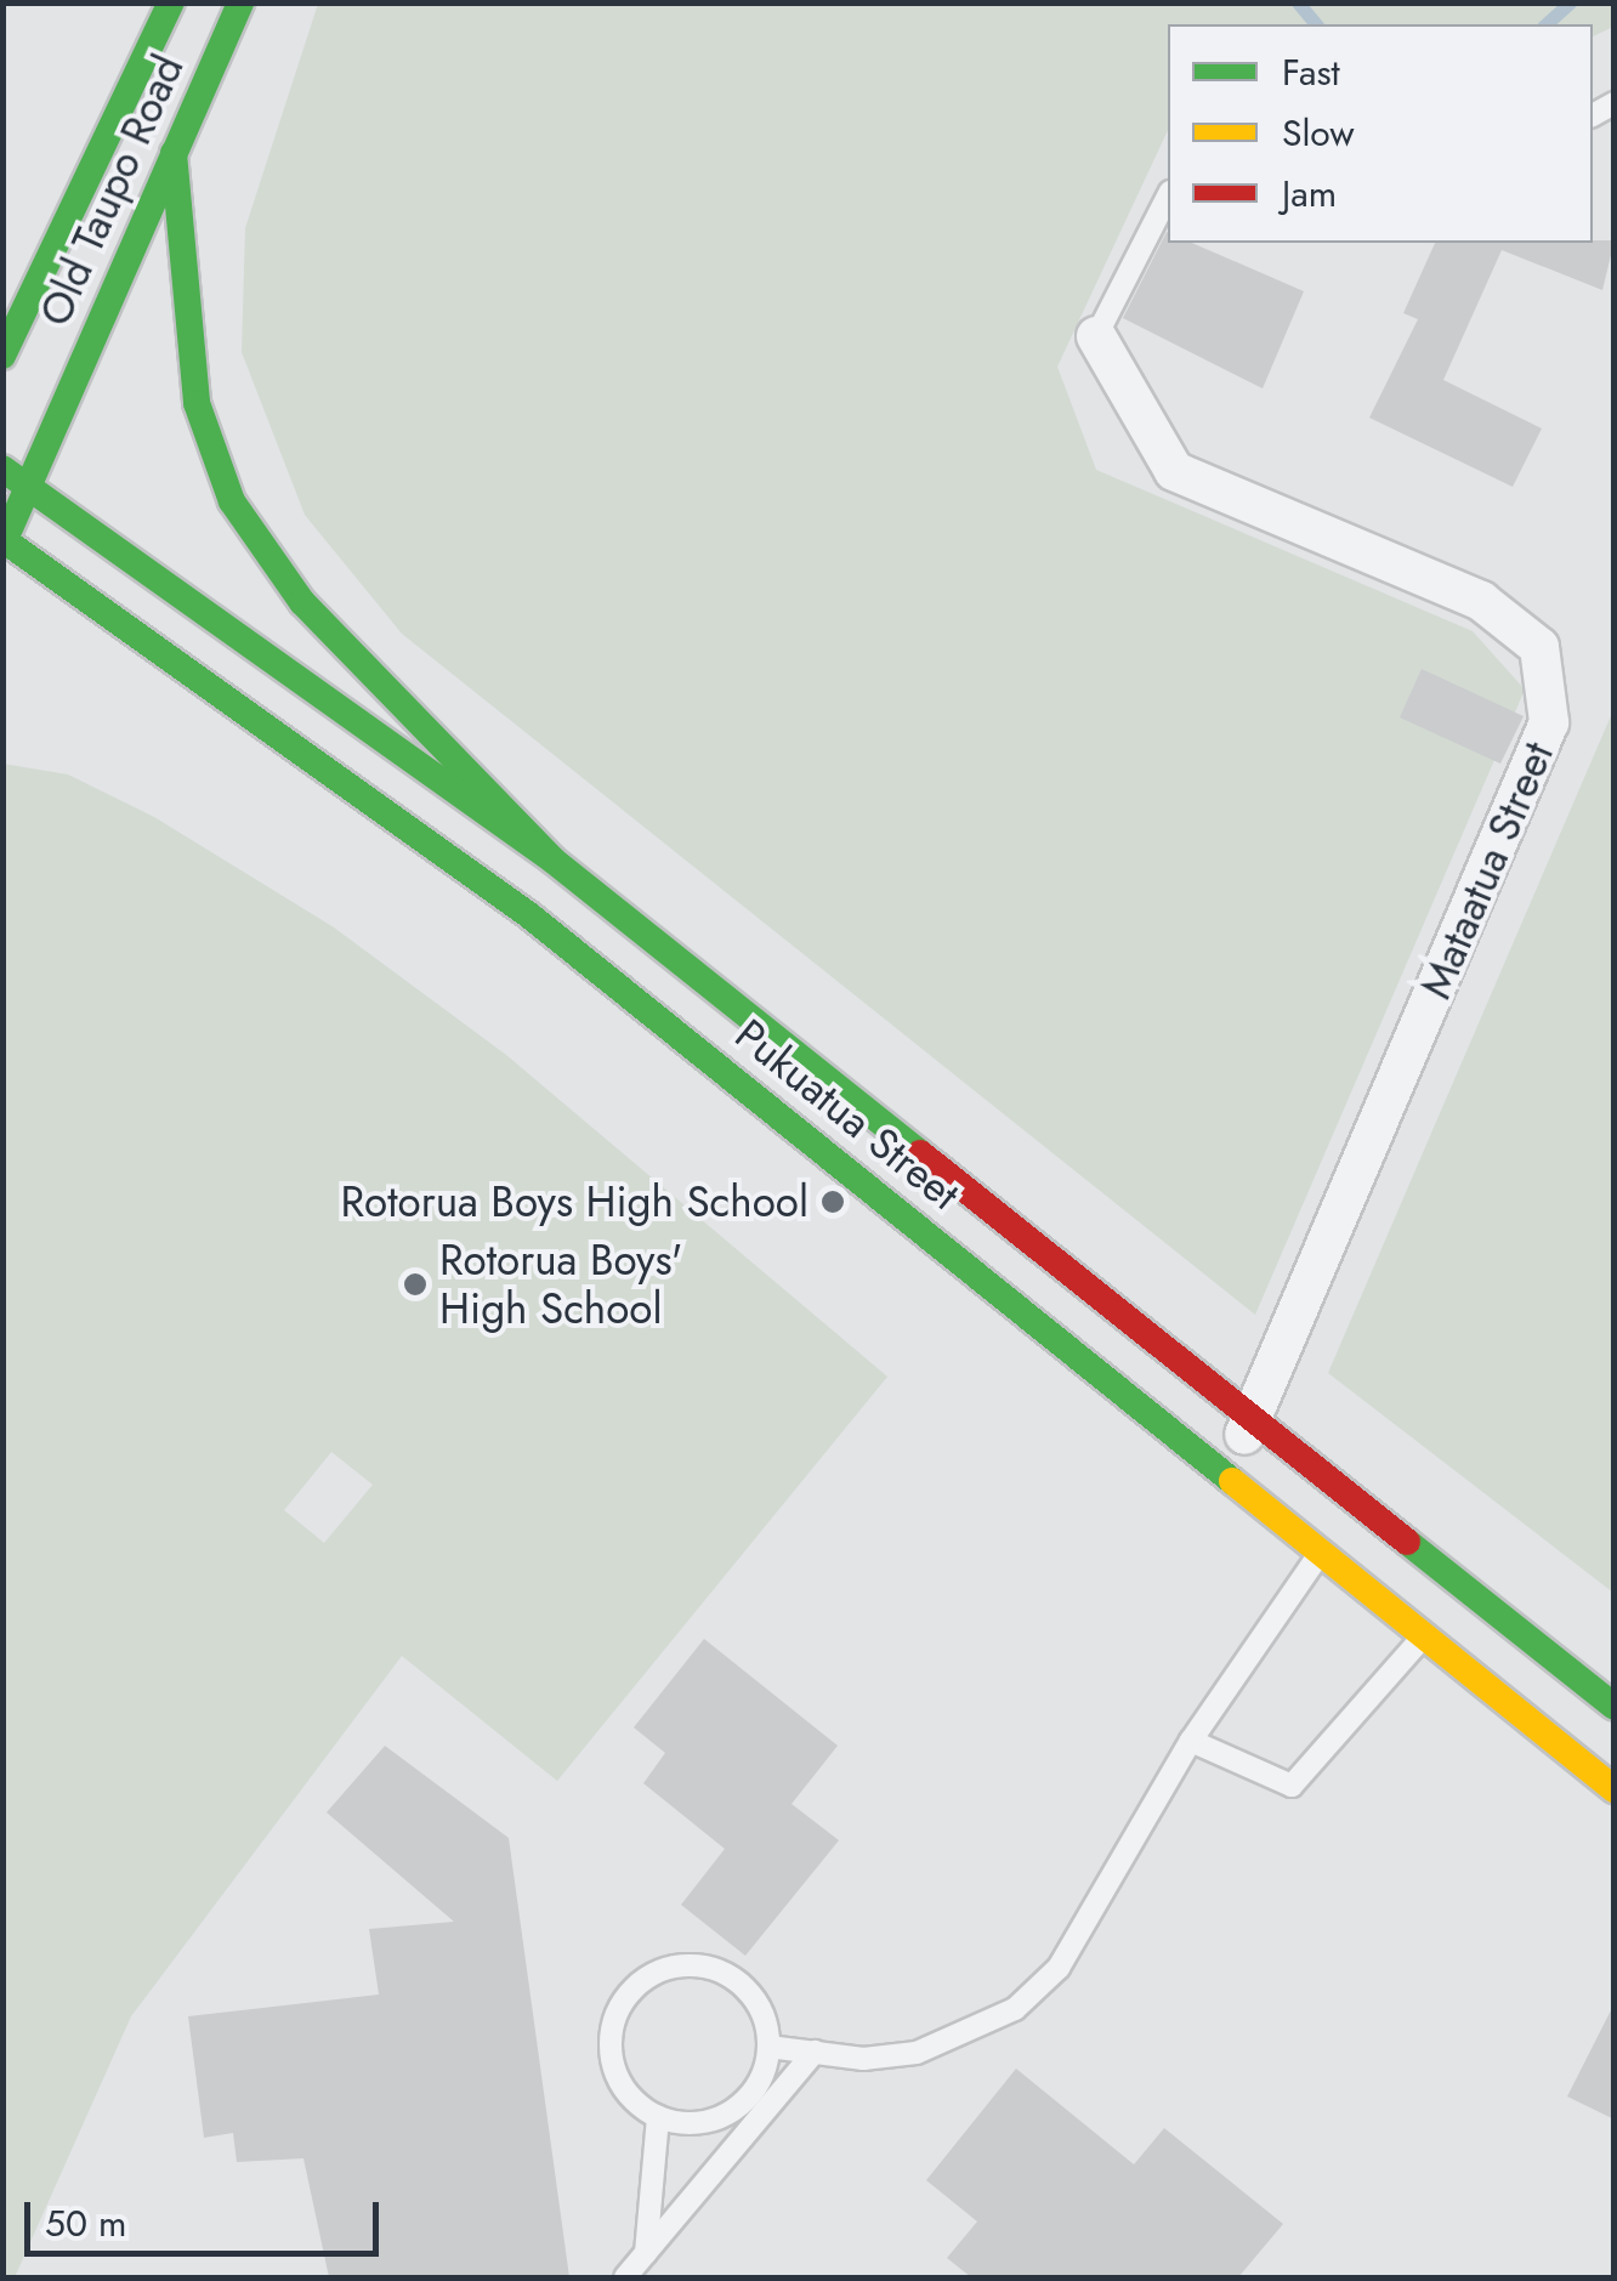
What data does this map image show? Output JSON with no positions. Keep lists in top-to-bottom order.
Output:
{
  "streets": {
    "main road": ["Old Taupo Road", "Pukuatua Street"],
    "street": ["Mataatua Street"]
  },
  "crossings": [
    ["Old Taupo Road", "Pukuatua Street"],
    ["Mataatua Street", "Pukuatua Street"]
  ],
  "places": ["Rotorua Boys High School", "Rotorua Boys' High School"],
  "legend": ["Fast", "Slow", "Jam"],
  "scale_bar": "50 m"
}
